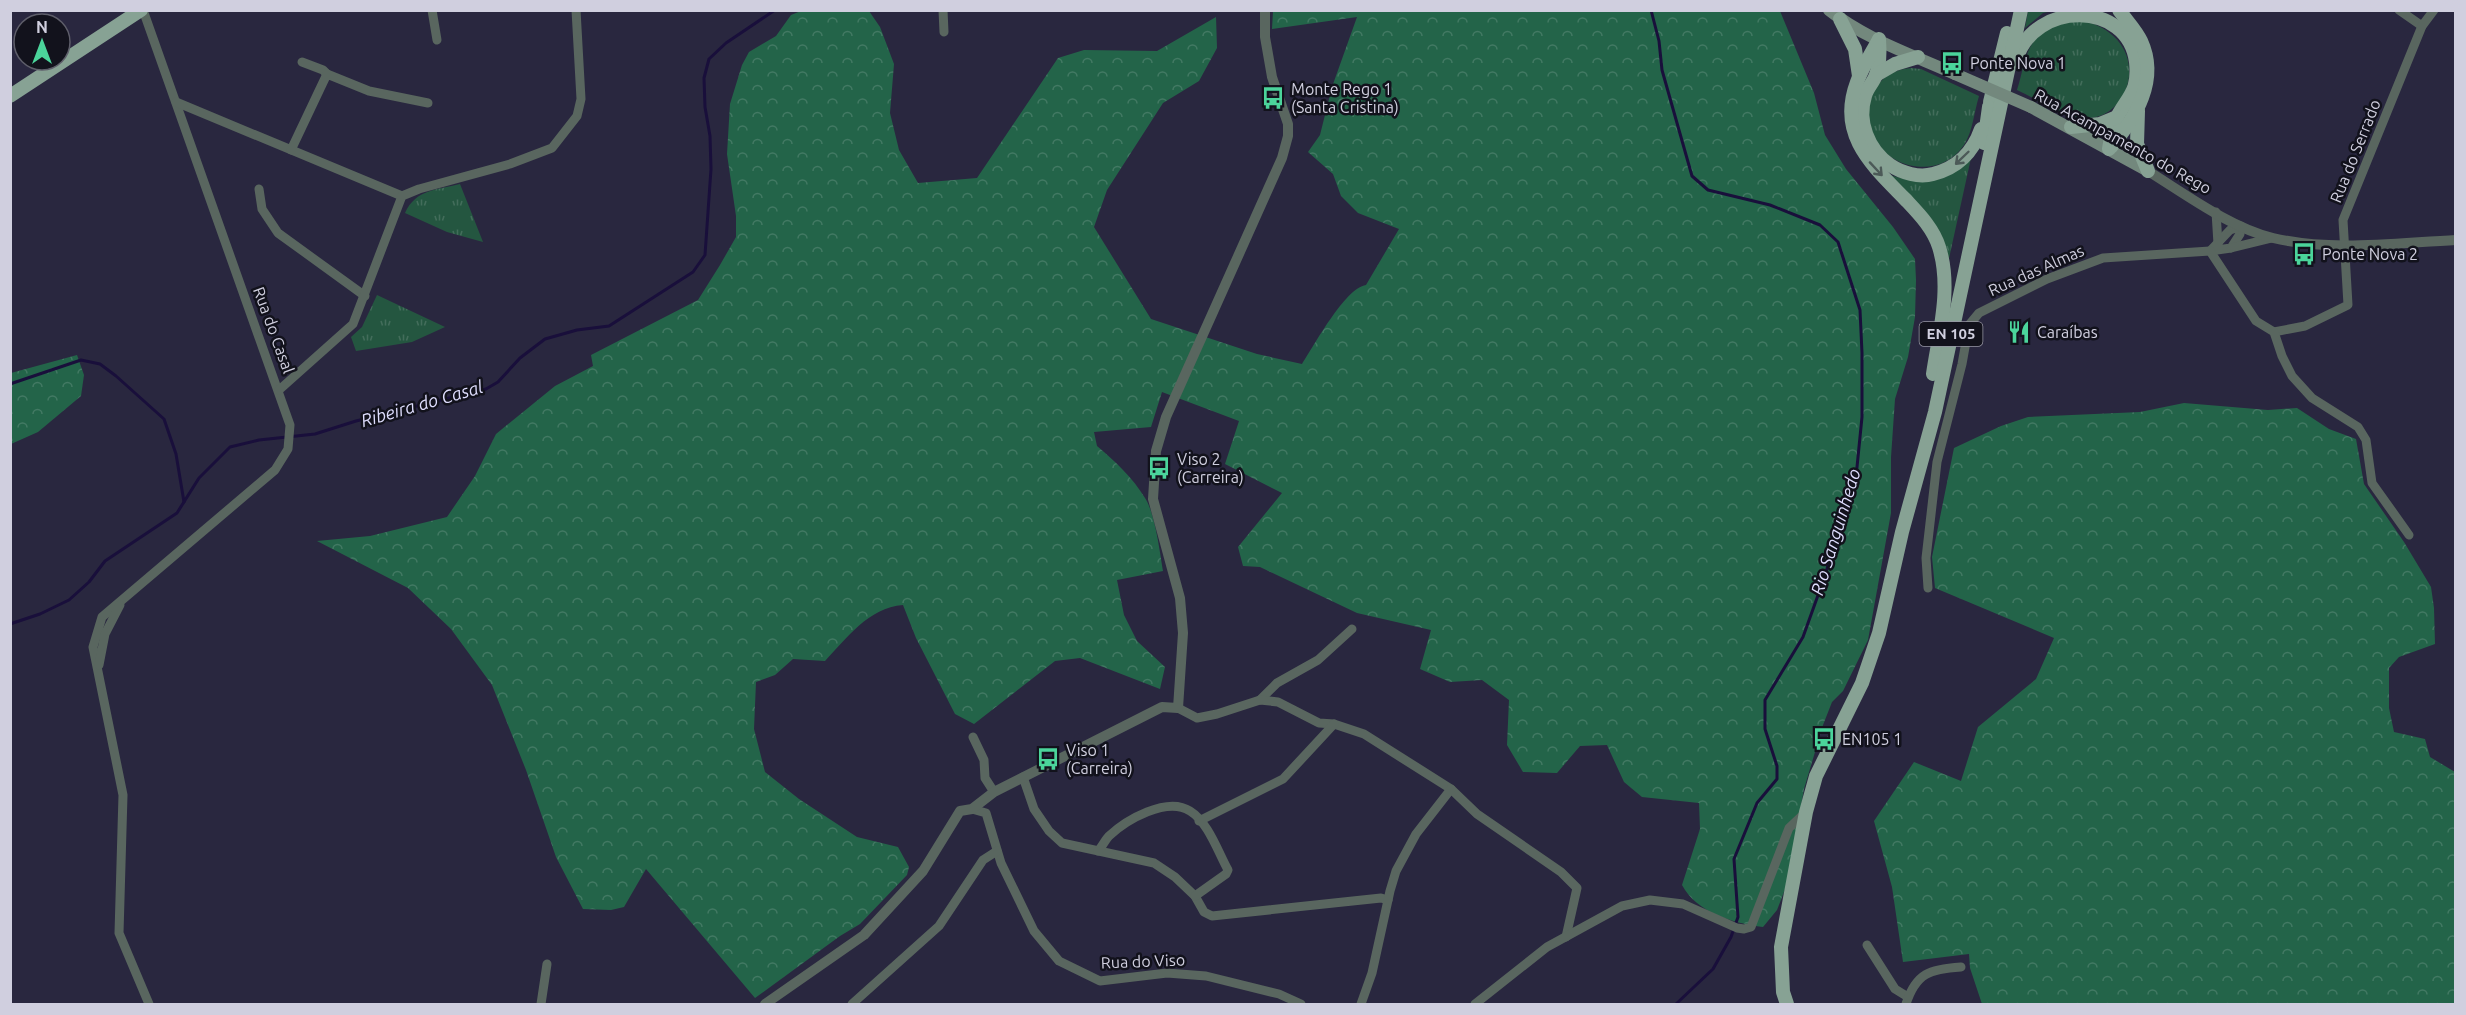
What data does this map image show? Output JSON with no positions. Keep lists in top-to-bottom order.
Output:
{
  "streets": {
    "main road": ["Rua Acampamento do Rego", "EN 105"],
    "street": [
      "Rua do Serrado",
      "Rua das Almas",
      "Rua do Casal",
      "Rua do Viso"
    ]
  },
  "crossings": [
    ["Rua Acampamento do Rego", "Rua do Serrado"],
    ["Rua Acampamento do Rego", "Rua das Almas"]
  ],
  "water": ["Ribeira do Casal", "Rio Sanguinhedo"],
  "places": {
    "bus stop": [
      "Ponte Nova 1",
      "Monte Rego 1 (Santa Cristina)",
      "Ponte Nova 2",
      "Viso 2 (Carreira)",
      "EN105 1",
      "Viso 1 (Carreira)"
    ],
    "restaurant": ["Caraíbas"]
  },
  "north": "top"
}
